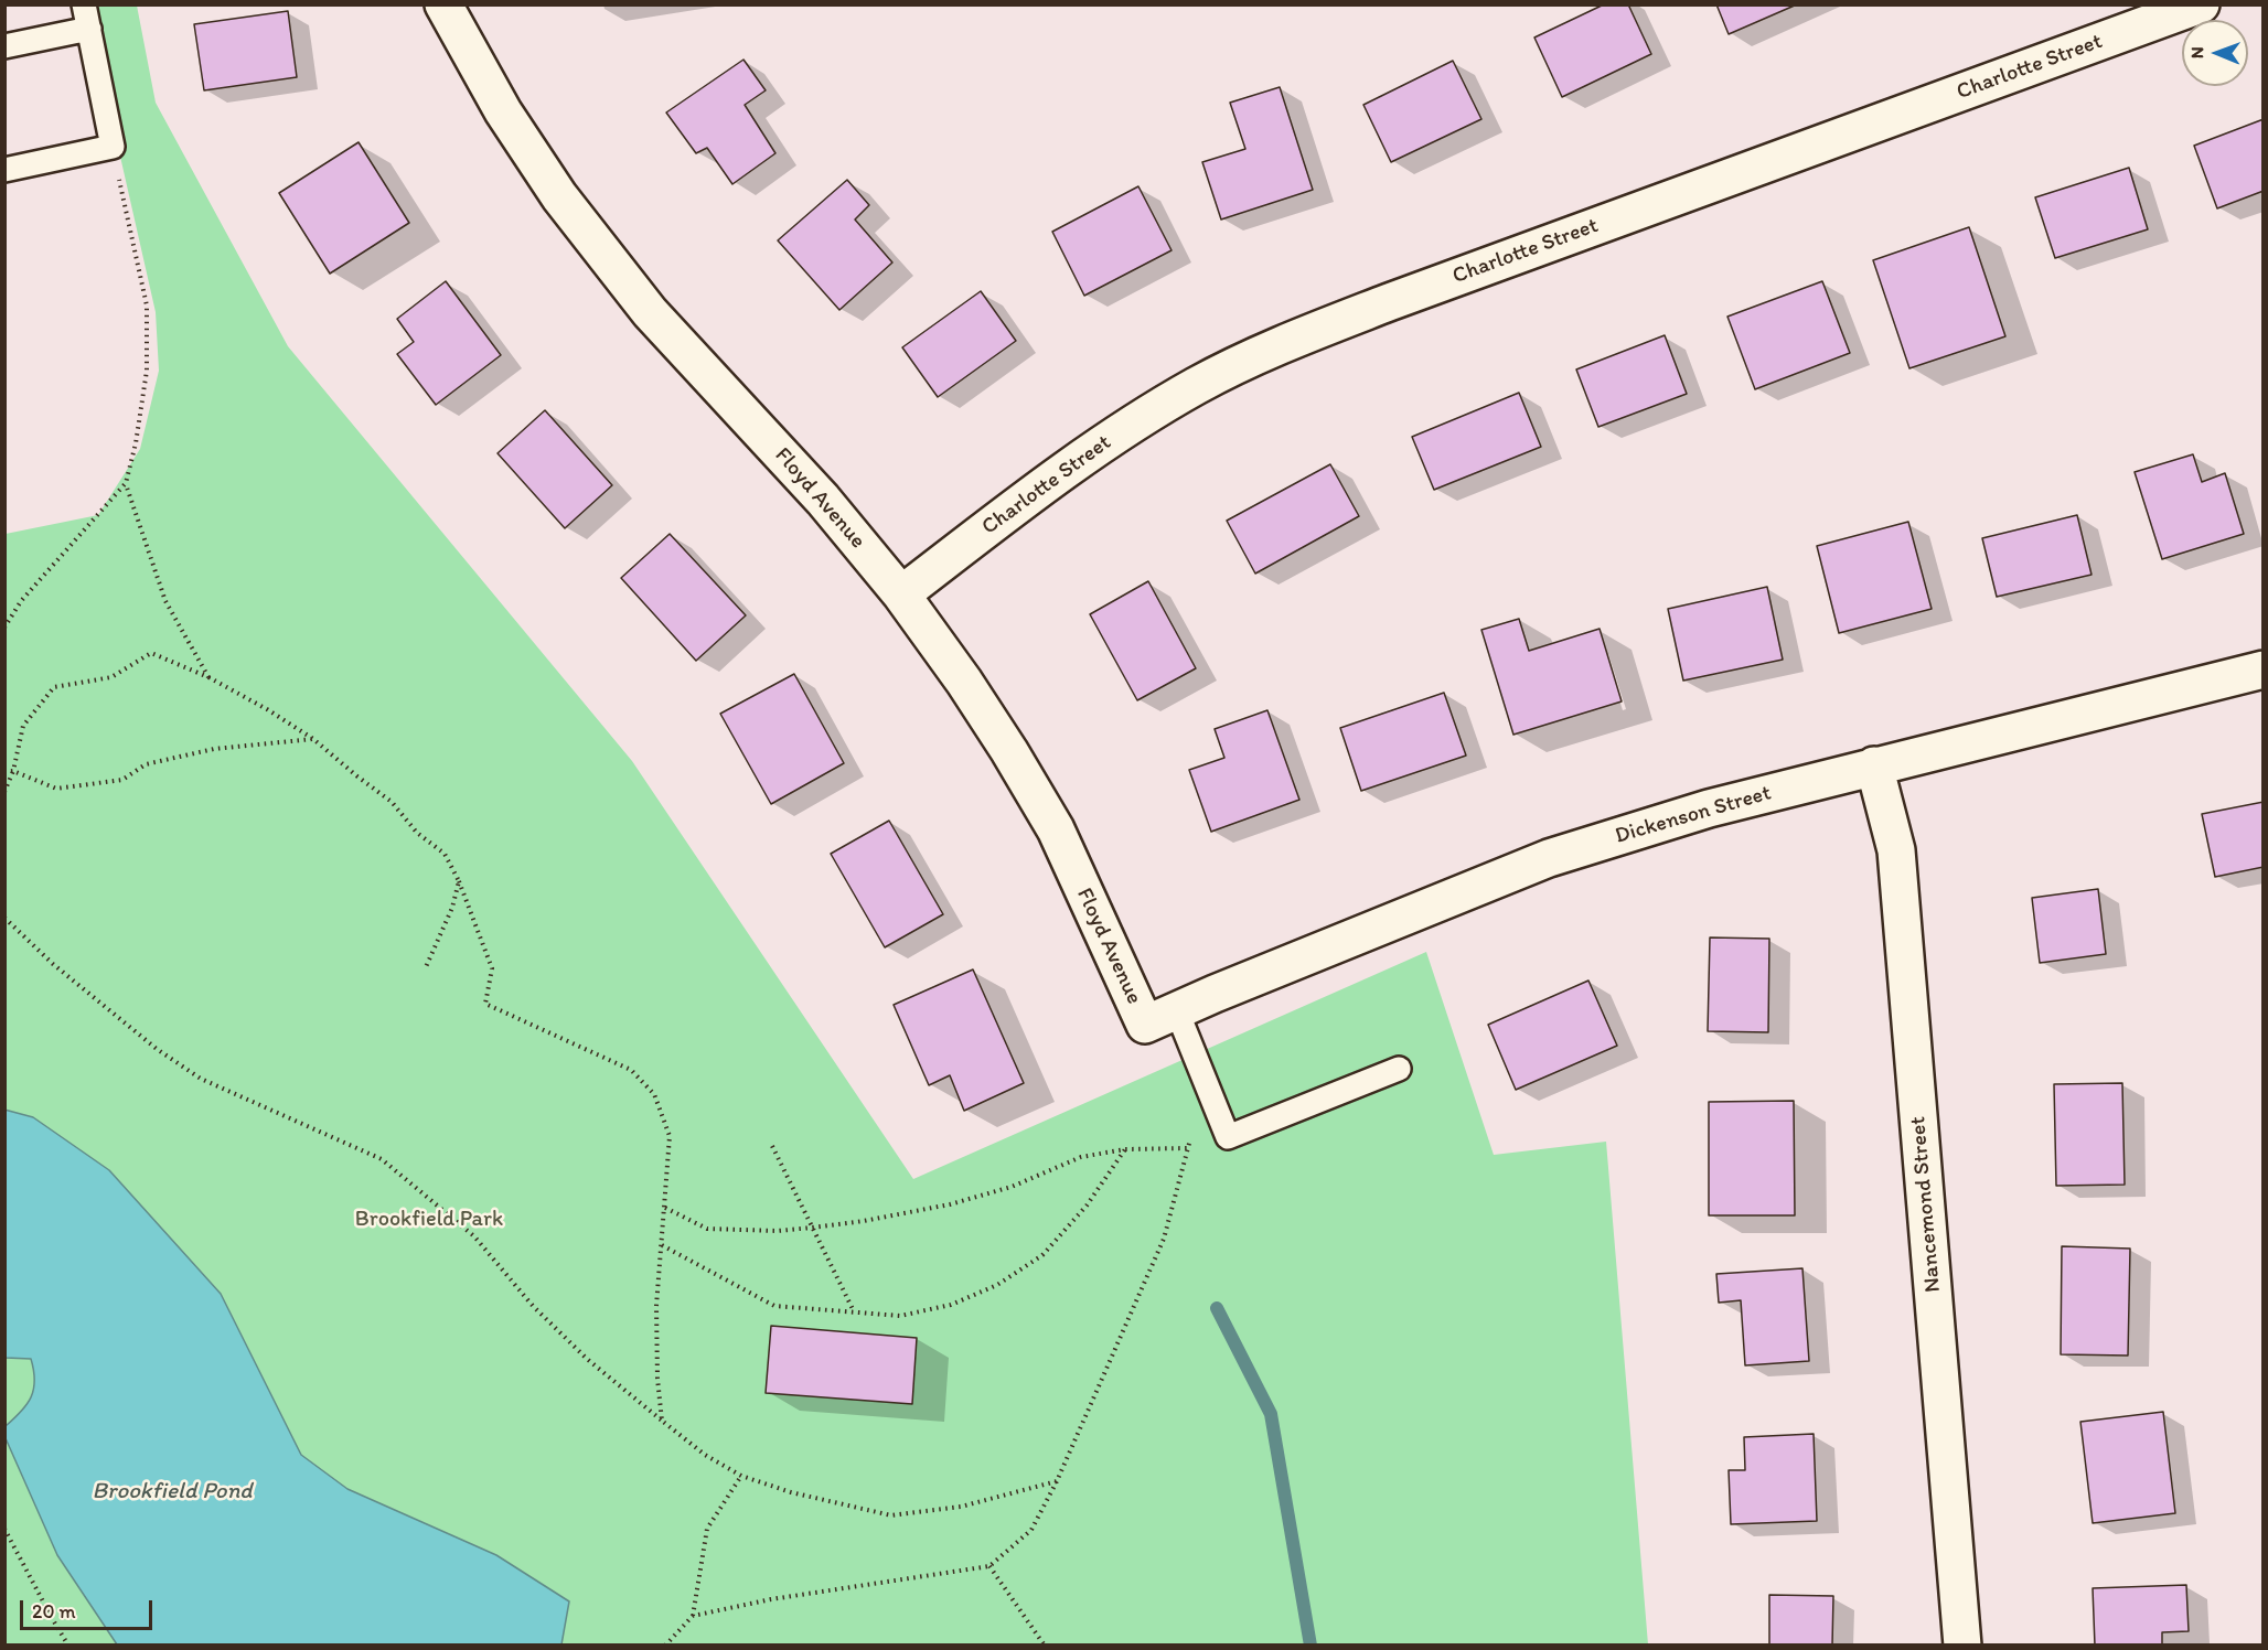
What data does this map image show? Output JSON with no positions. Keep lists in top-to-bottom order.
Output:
{
  "streets": {
    "street": [
      "Charlotte Street",
      "Floyd Avenue",
      "Dickenson Street",
      "Nancemond Street"
    ]
  },
  "crossings": [
    ["Charlotte Street", "Floyd Avenue"],
    ["Floyd Avenue", "Dickenson Street"],
    ["Dickenson Street", "Nancemond Street"]
  ],
  "water": ["Brookfield Pond"],
  "parks": ["Brookfield Park"],
  "scale_bar": "20 m",
  "north": "left"
}
